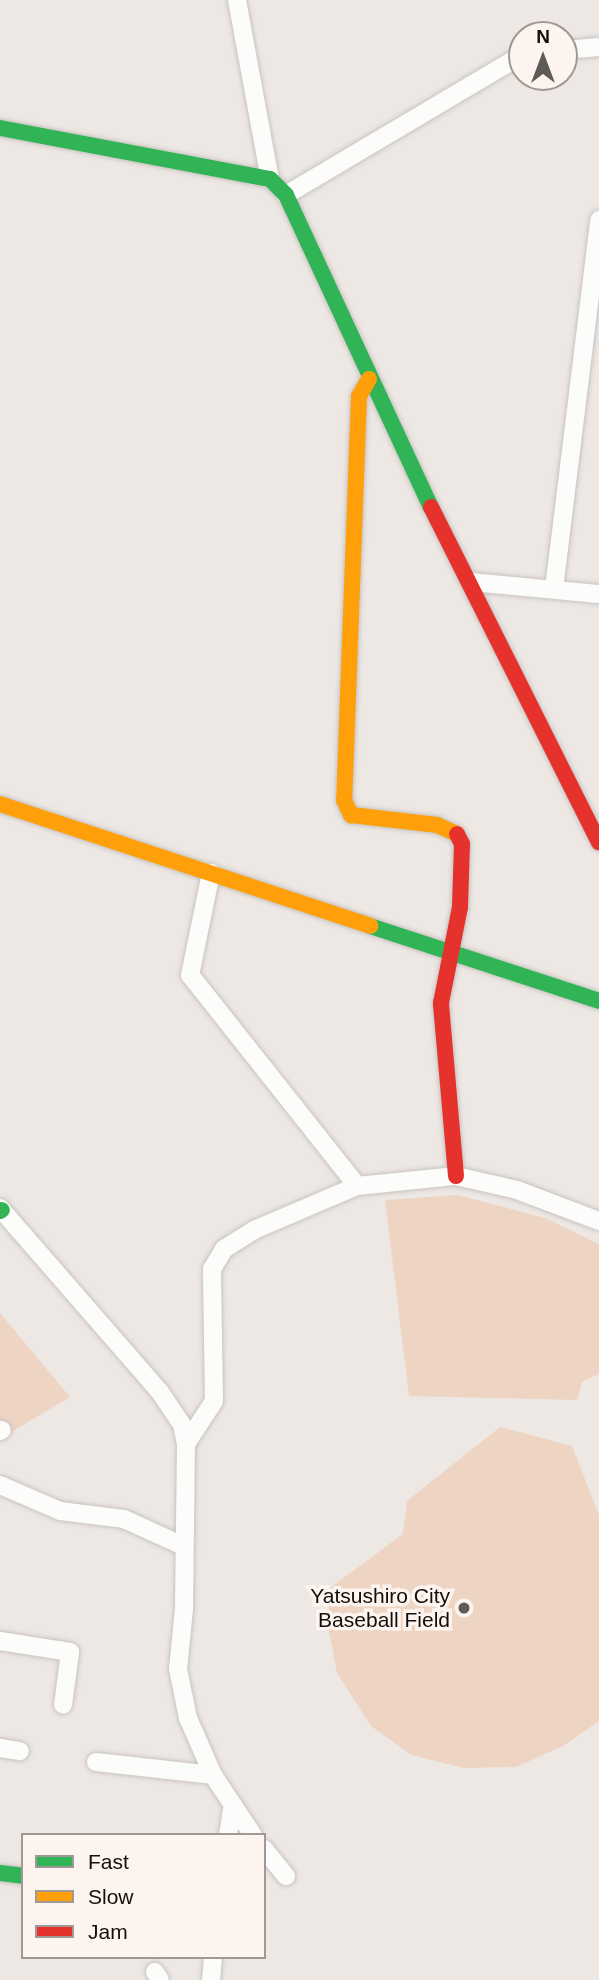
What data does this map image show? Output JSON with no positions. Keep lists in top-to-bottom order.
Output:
{
  "places": ["Yatsushiro City Baseball Field"],
  "legend": ["Fast", "Slow", "Jam"],
  "north": "top"
}
